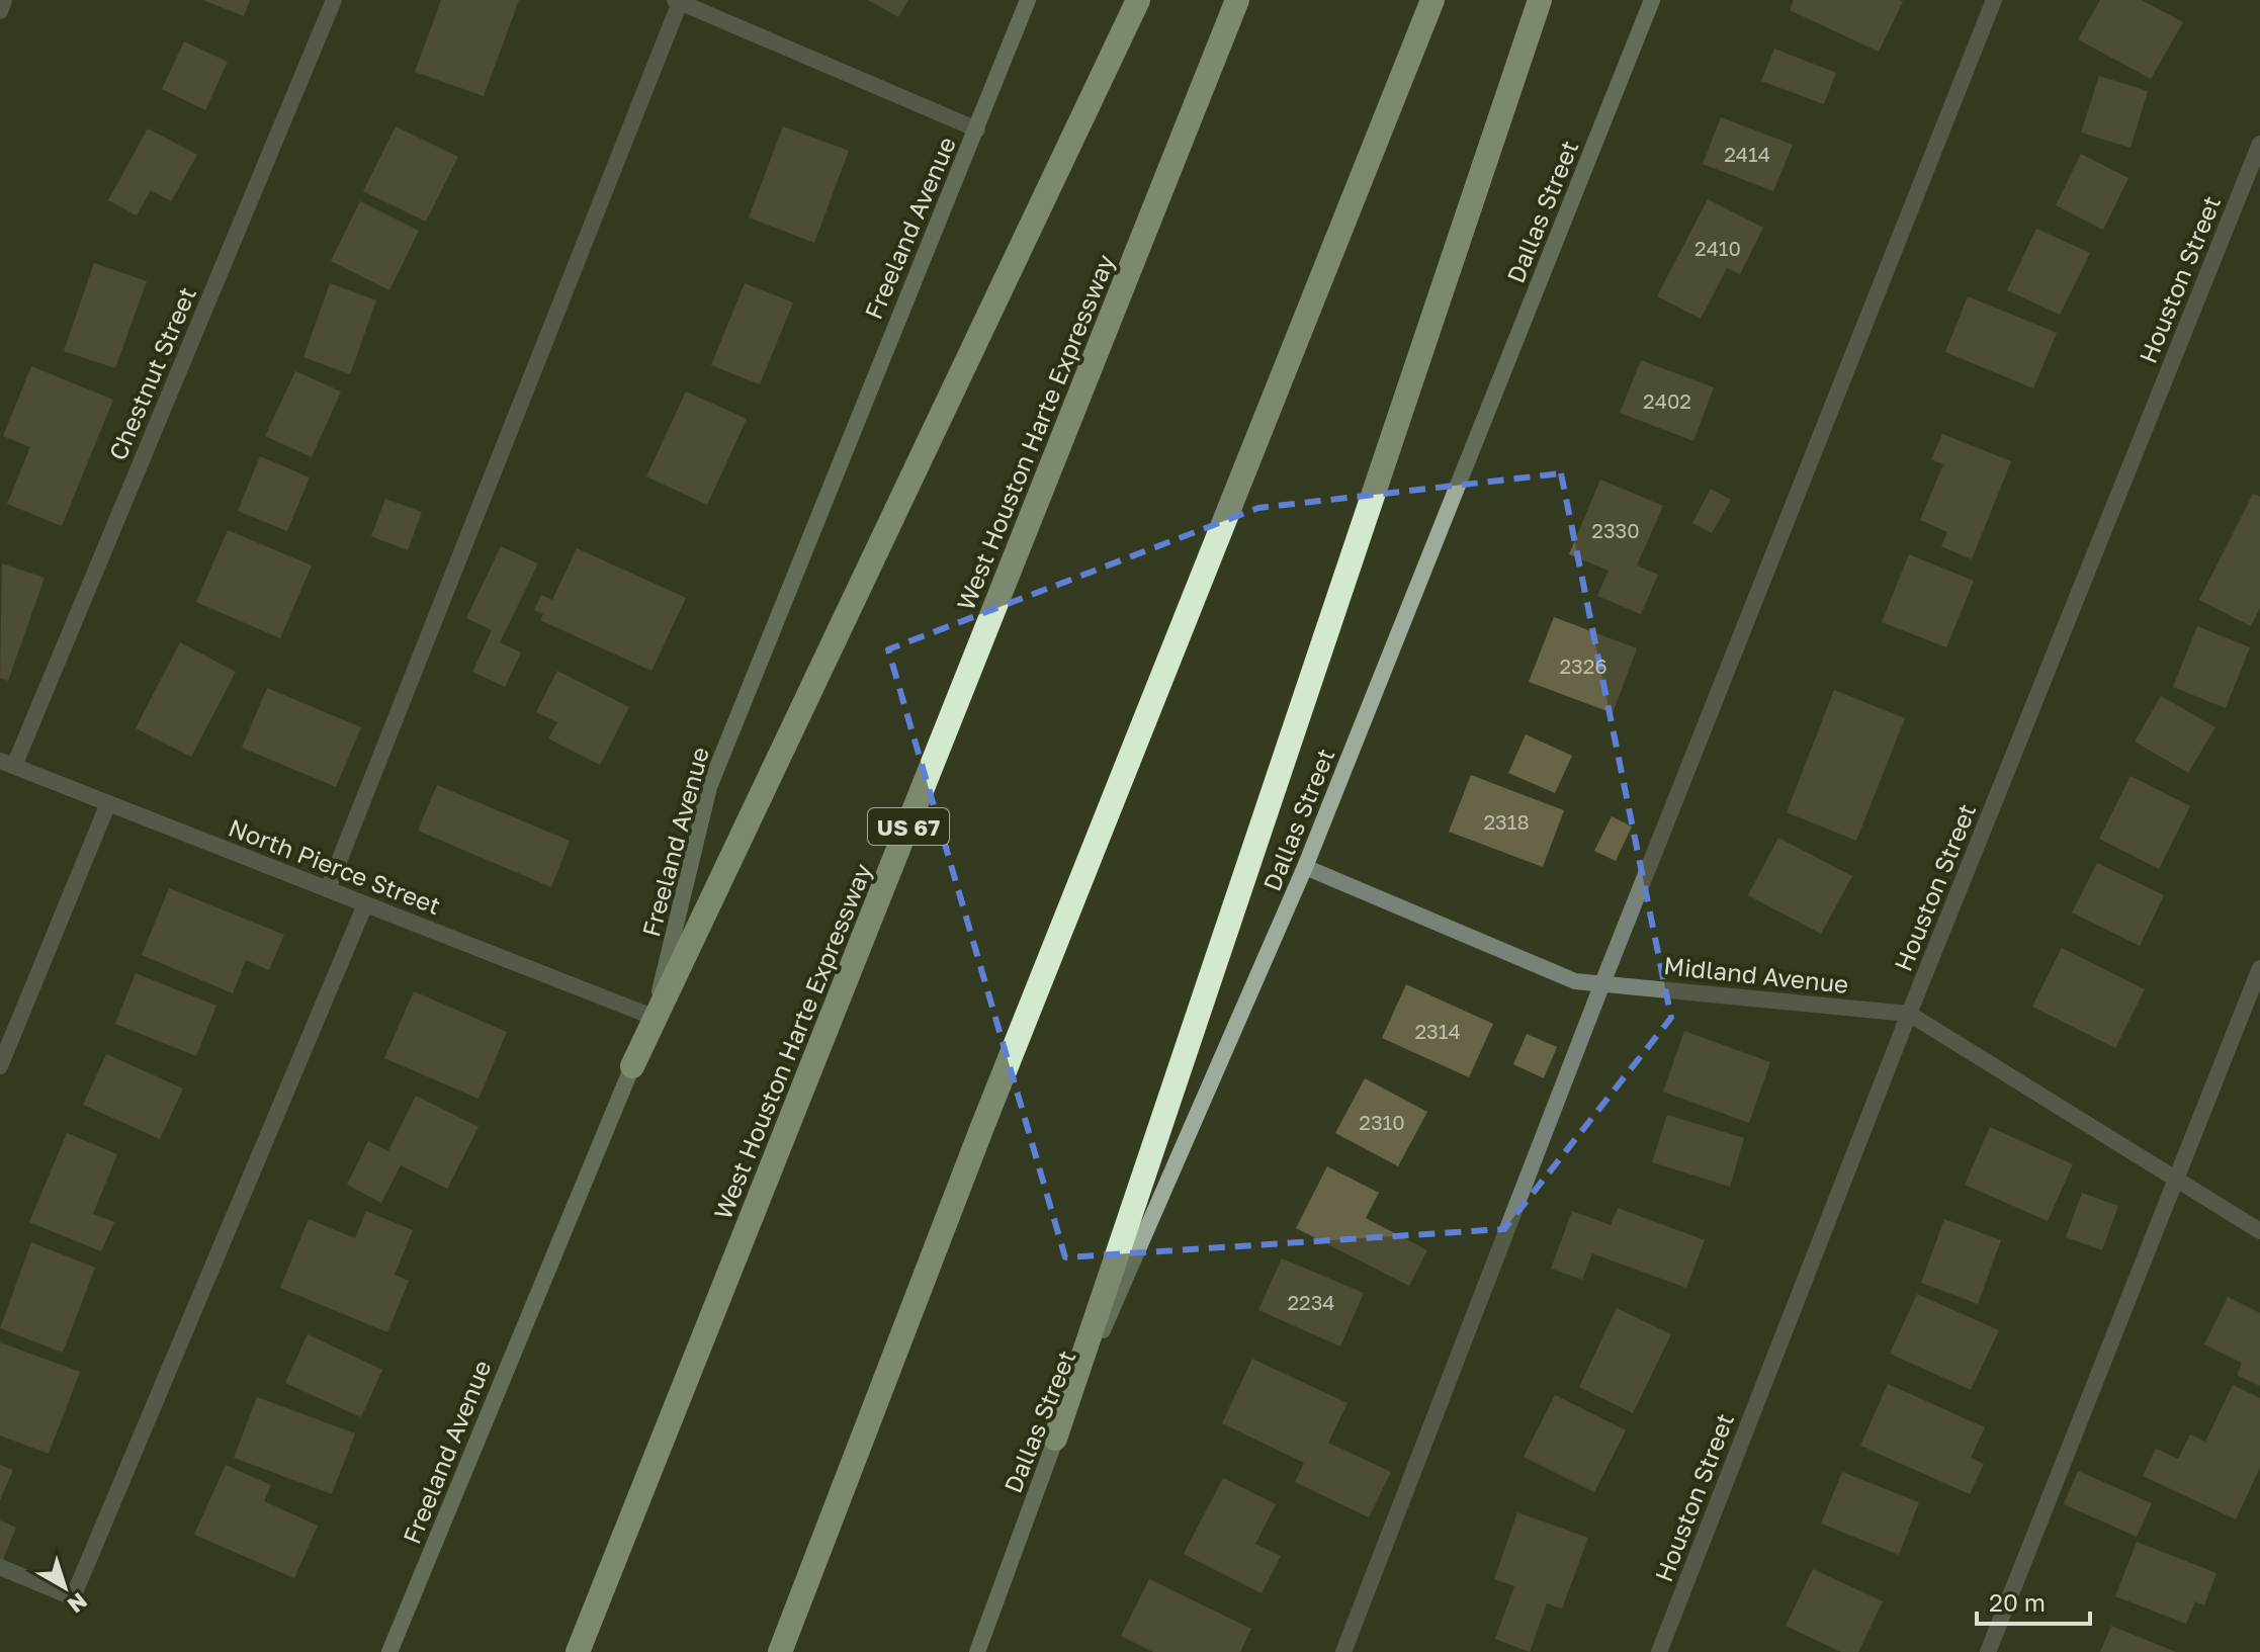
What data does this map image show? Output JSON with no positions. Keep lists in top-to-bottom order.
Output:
{
  "streets": {
    "highway": ["West Houston Harte Expressway", "US 67"],
    "main road": ["Dallas Street", "Freeland Avenue"],
    "street": [
      "Houston Street",
      "Chestnut Street",
      "North Pierce Street",
      "Midland Avenue"
    ]
  },
  "crossings": [
    ["Dallas Street", "Midland Avenue"],
    ["Freeland Avenue", "North Pierce Street"],
    ["Houston Street", "Midland Avenue"],
    ["Chestnut Street", "North Pierce Street"]
  ],
  "house_numbers": [
    "2414",
    "2410",
    "2402",
    "2330",
    "2326",
    "2318",
    "2314",
    "2310",
    "2234"
  ],
  "scale_bar": "20 m",
  "north": "bottom right"
}
